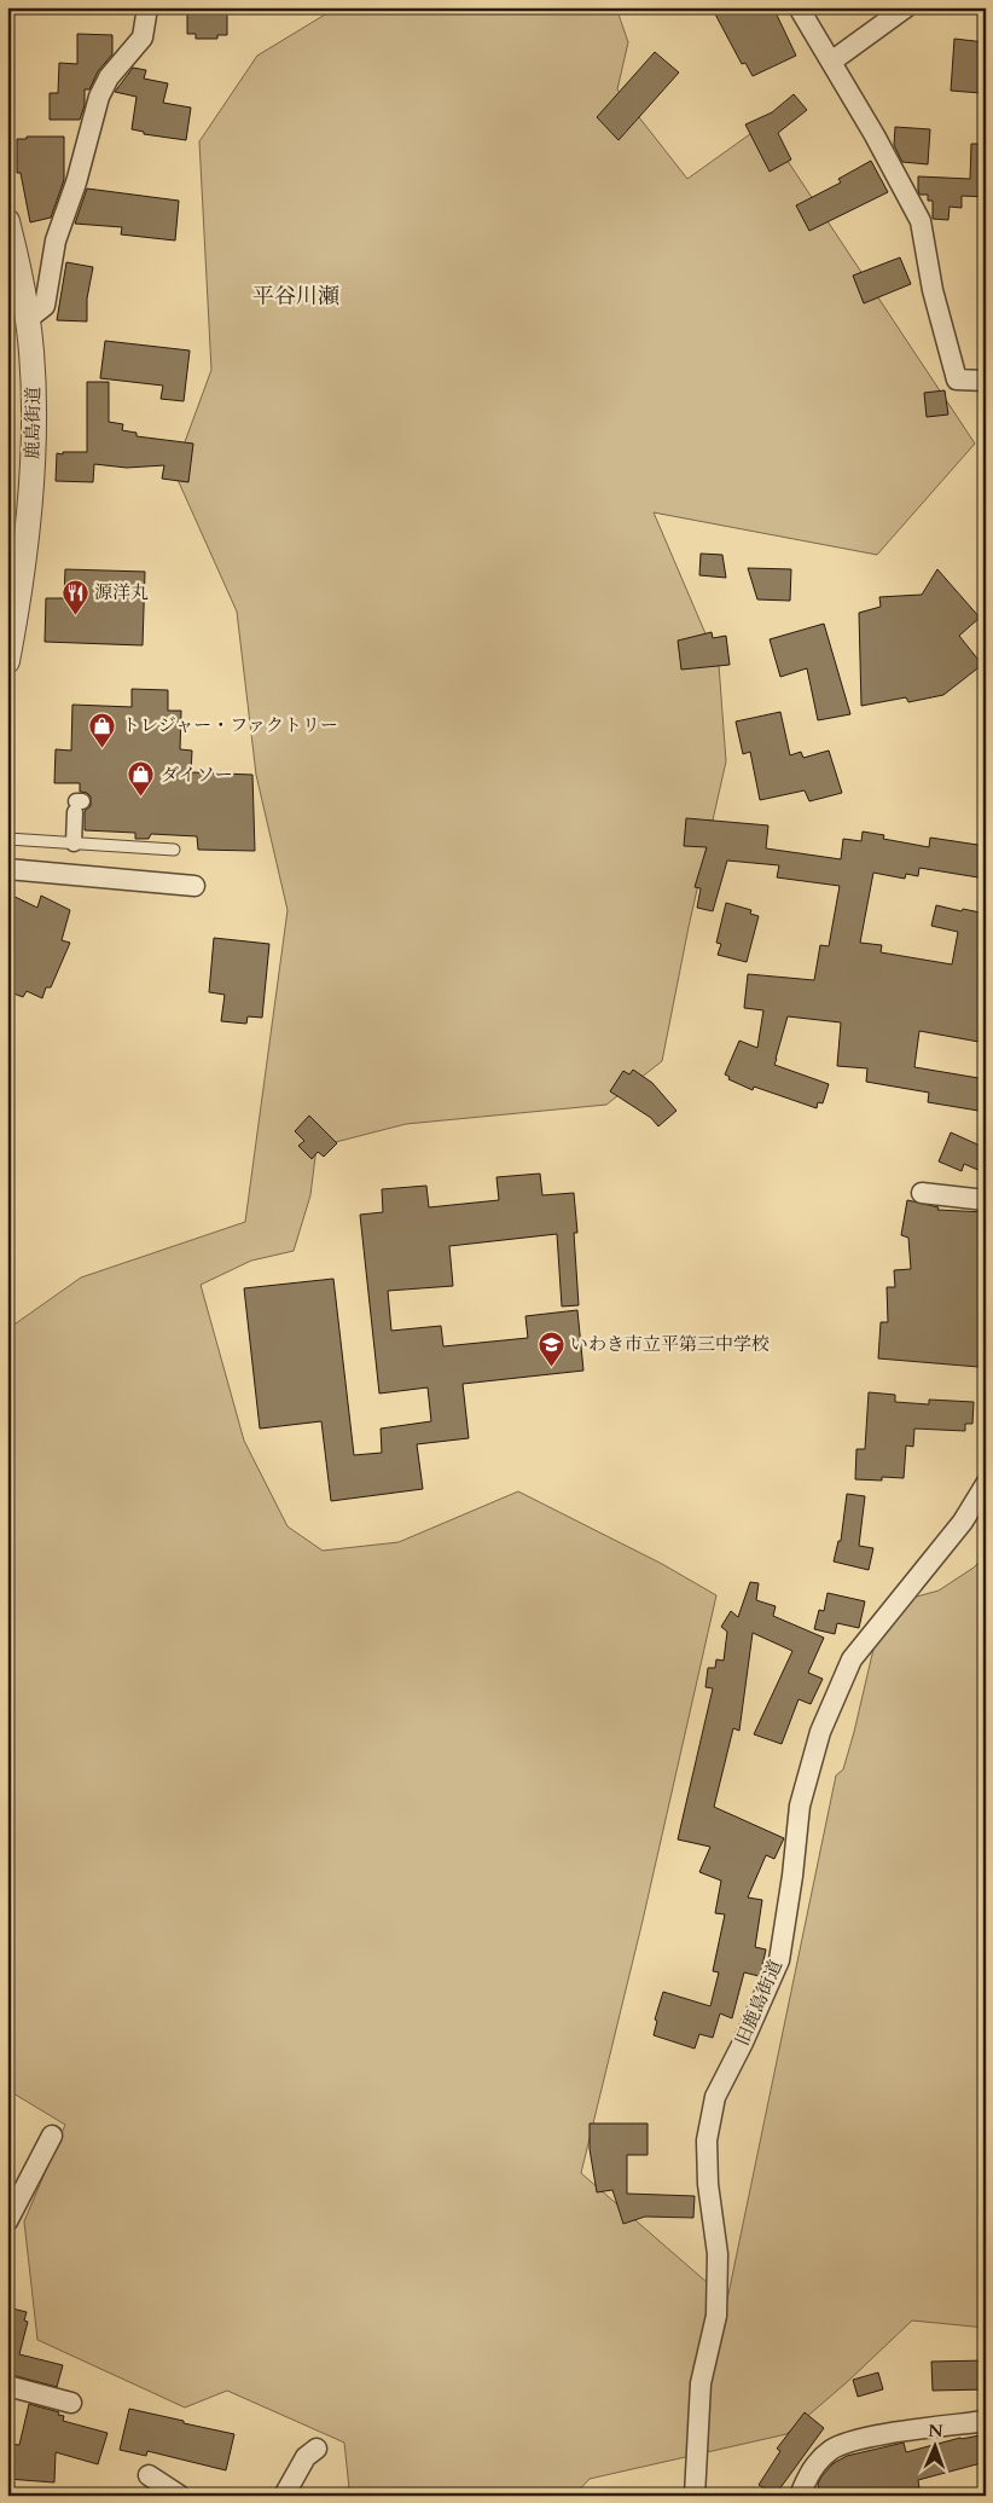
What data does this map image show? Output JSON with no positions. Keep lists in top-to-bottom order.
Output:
{
  "streets": {
    "street": ["鹿島街道", "旧鹿島街道"]
  },
  "districts": ["平谷川瀬"],
  "places": {
    "restaurant": ["源洋丸"],
    "shop": ["トレジャー・ファクトリー", "ダイソー"],
    "school or university": ["いわき市立平第三中学校"]
  },
  "north": "top"
}
